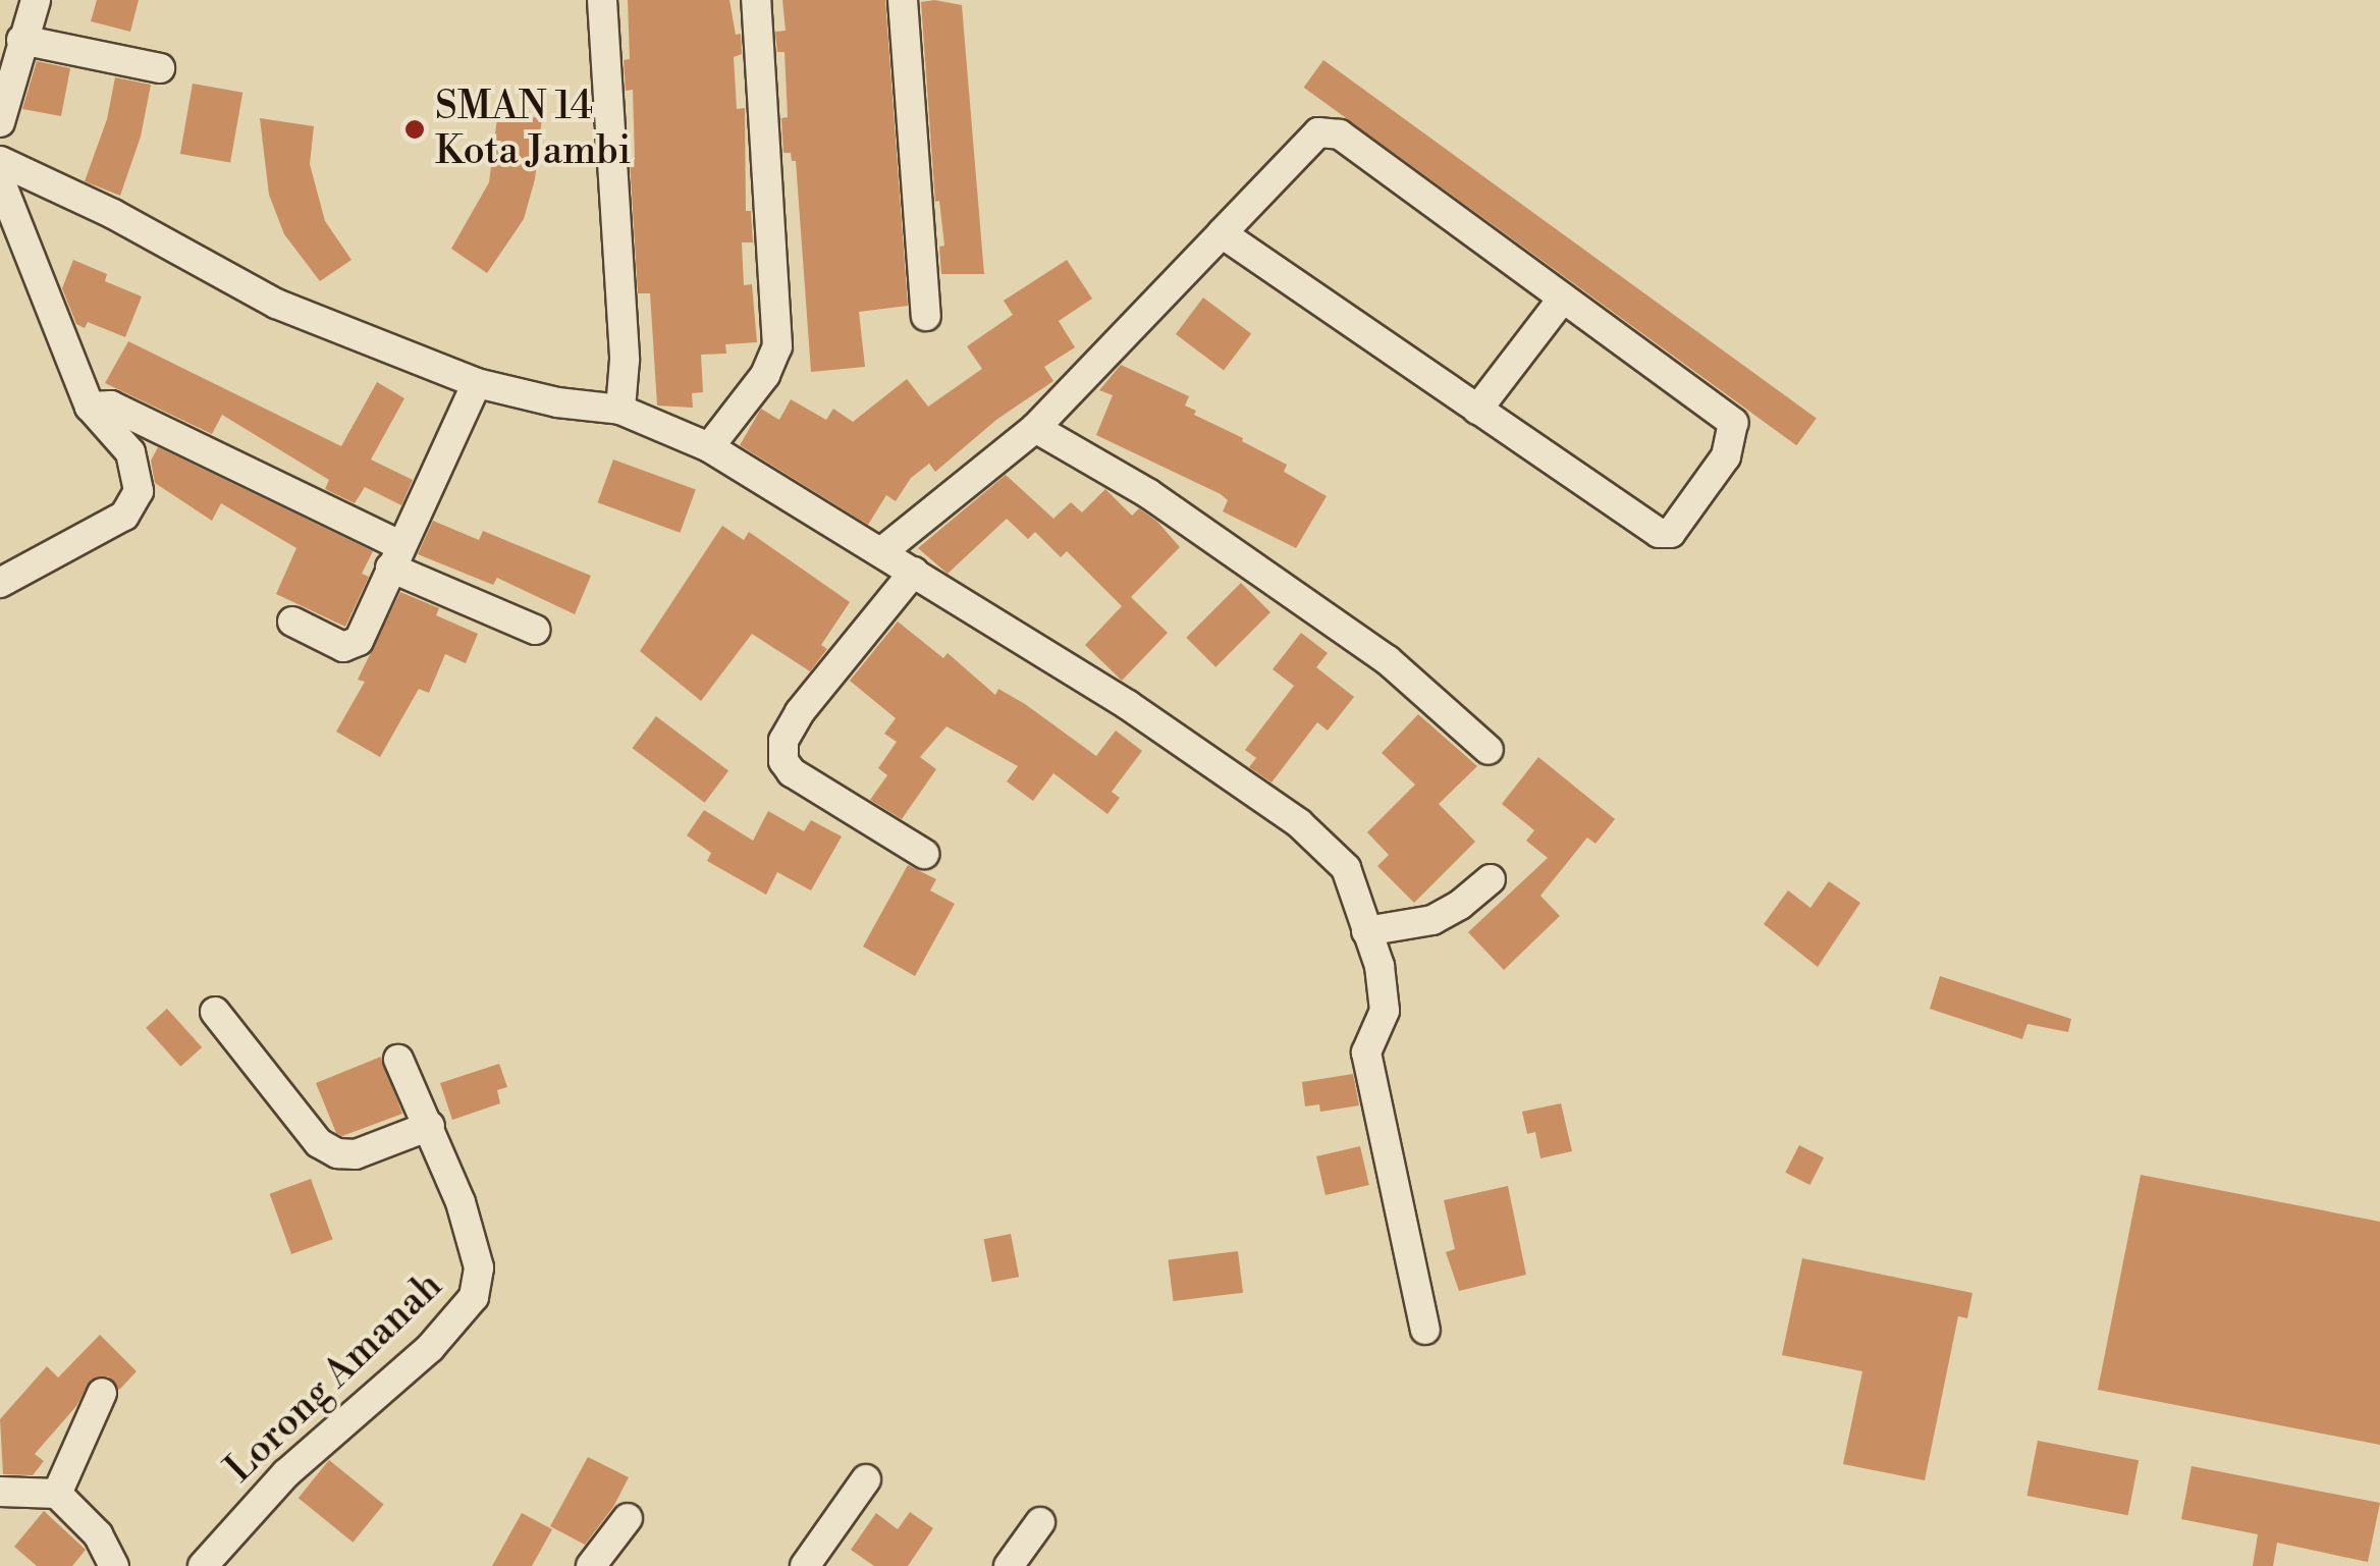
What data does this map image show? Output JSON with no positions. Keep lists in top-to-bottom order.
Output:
{
  "streets": {
    "street": ["Lorong Amanah"]
  },
  "places": ["SMAN 14 Kota Jambi"]
}
